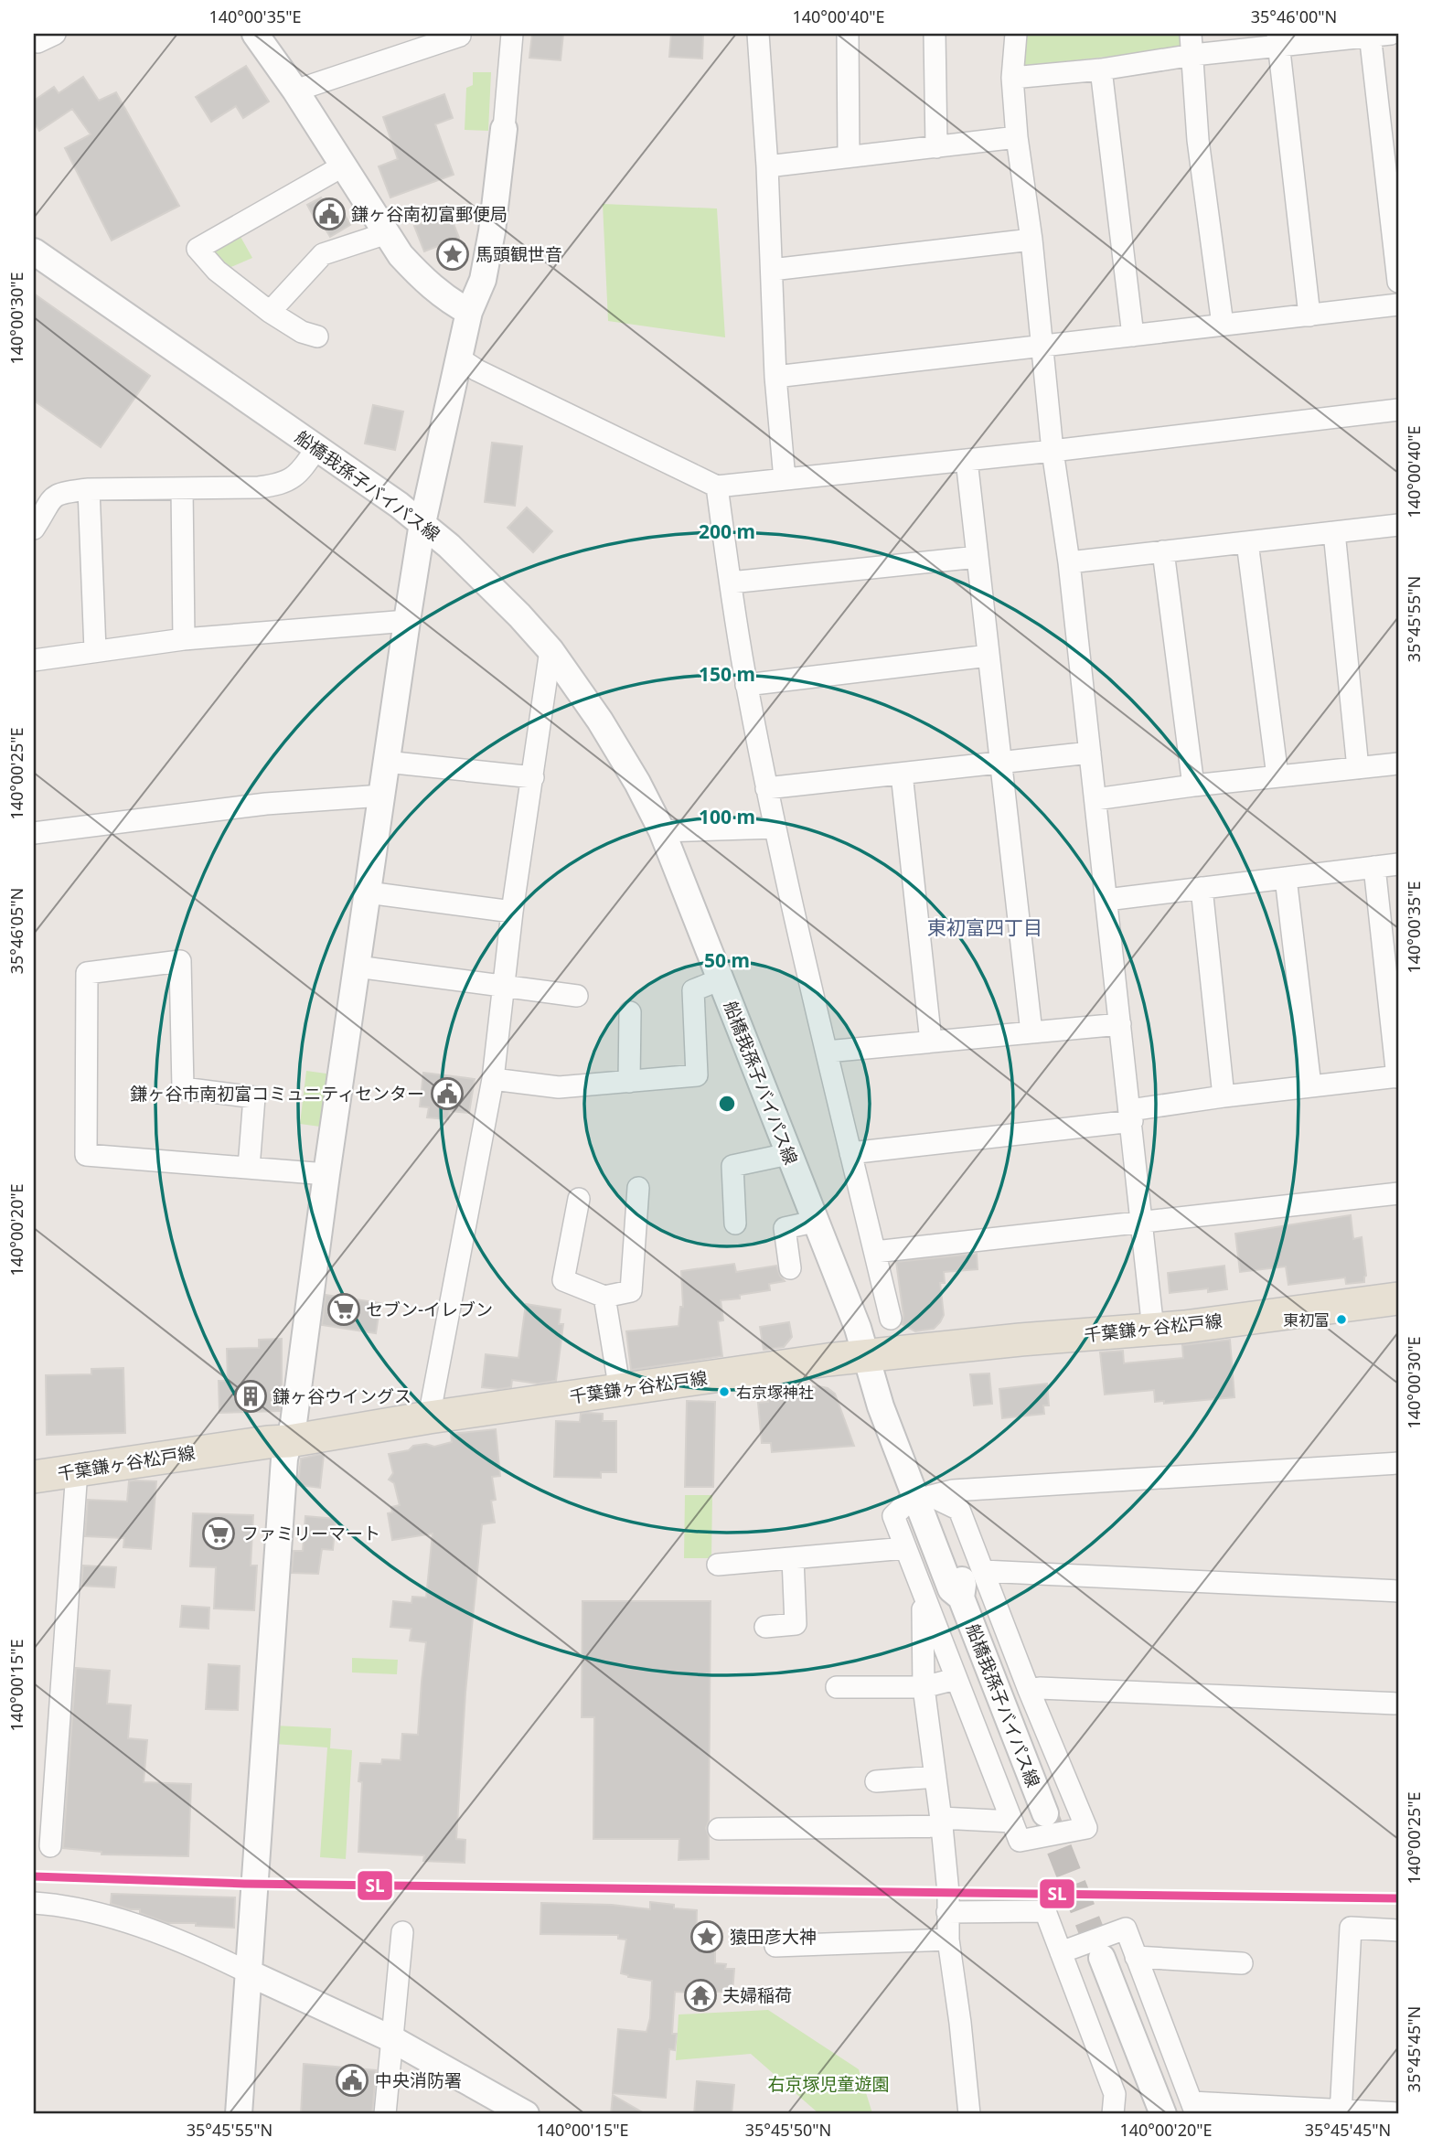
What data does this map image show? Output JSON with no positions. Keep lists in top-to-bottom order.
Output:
{
  "streets": {
    "main road": ["千葉鎌ヶ谷松戸線"],
    "street": ["船橋我孫子バイパス線"]
  },
  "crossings": [
    ["船橋我孫子バイパス線", "千葉鎌ヶ谷松戸線"]
  ],
  "districts": ["東初富四丁目"],
  "parks": ["右京塚児童遊園"],
  "places": {
    "public building": ["鎌ヶ谷南初富郵便局", "鎌ヶ谷市南初富コミュニティセンター", "中央消防署"],
    "place": ["馬頭観世音", "猿田彦大神"],
    "supermarket": ["セブン-イレブン", "ファミリーマート"],
    "other": ["東初富", "右京塚神社"],
    "building": ["鎌ヶ谷ウイングス"],
    "temple": ["夫婦稲荷"]
  },
  "lines": ["transit line SL"],
  "coordinates": [
    "140°00'35\"E",
    "140°00'40\"E",
    "35°46'00\"N",
    "140°00'30\"E",
    "35°45'55\"N",
    "140°00'25\"E",
    "35°46'05\"N",
    "140°00'20\"E",
    "140°00'15\"E",
    "35°45'45\"N",
    "35°45'50\"N"
  ],
  "rings": [
    "200 m",
    "150 m",
    "100 m",
    "50 m"
  ]
}
